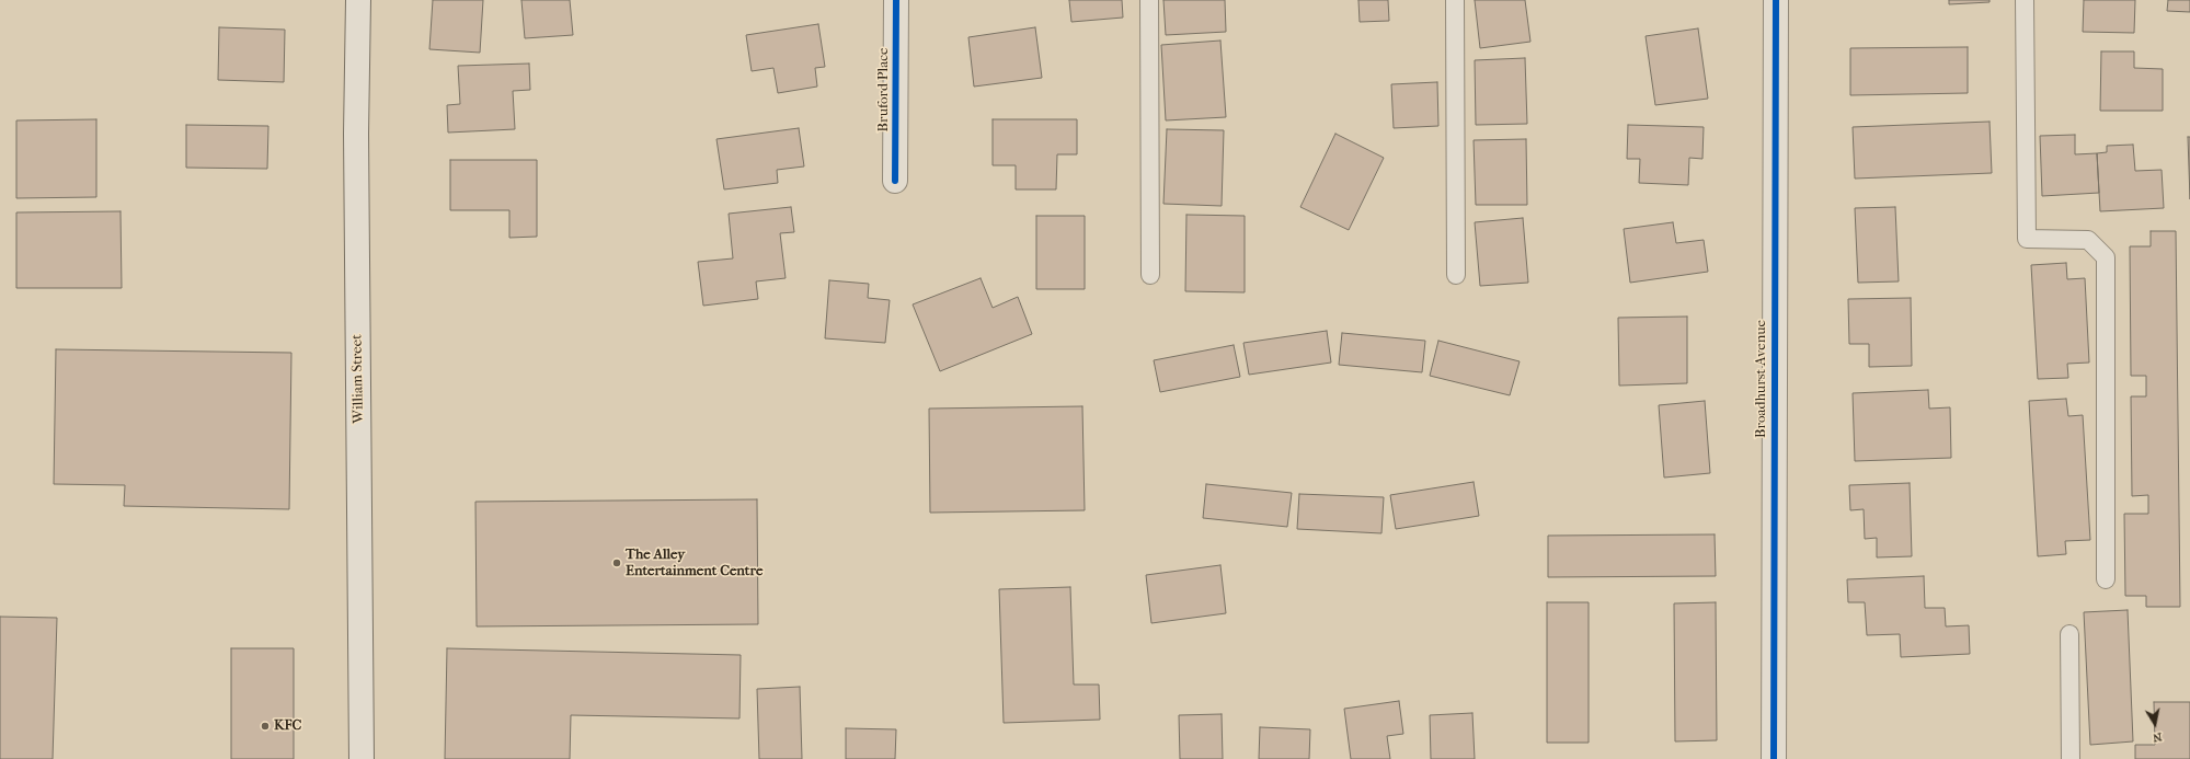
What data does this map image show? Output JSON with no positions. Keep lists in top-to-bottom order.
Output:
{
  "streets": {
    "street": ["Bruford Place", "William Street", "Broadhurst Avenue"]
  },
  "places": ["The Alley Entertainment Centre", "KFC"],
  "north": "bottom"
}
